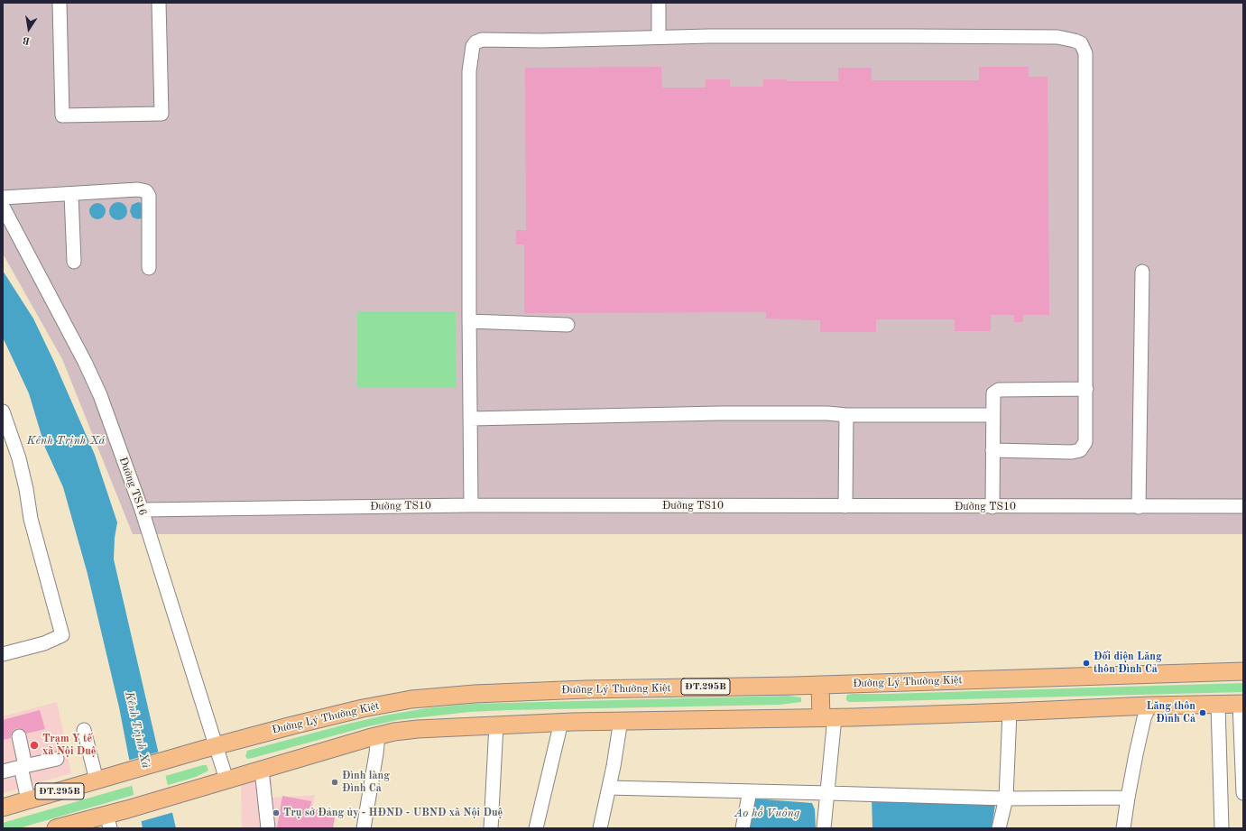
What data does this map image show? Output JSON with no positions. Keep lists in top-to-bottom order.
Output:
{
  "streets": {
    "main road": ["Đường Lý Thường Kiệt", "ĐT.295B"],
    "street": ["Đường TS16", "Đường TS10"]
  },
  "crossings": [
    ["Đường TS16", "Đường TS10"],
    ["Đường TS16", "Đường Lý Thường Kiệt"]
  ],
  "water": ["Kênh Trịnh Xá", "Ao hồ Vuông"],
  "places": [
    "Đối diện Lăng thôn Đình Cả",
    "Lăng thôn Đình Cả",
    "Trạm Y tế xã Nội Duệ",
    "Đình làng Đình Cả",
    "Trụ sở Đảng ủy - HĐND - UBND xã Nội Duệ"
  ],
  "north": "bottom"
}
